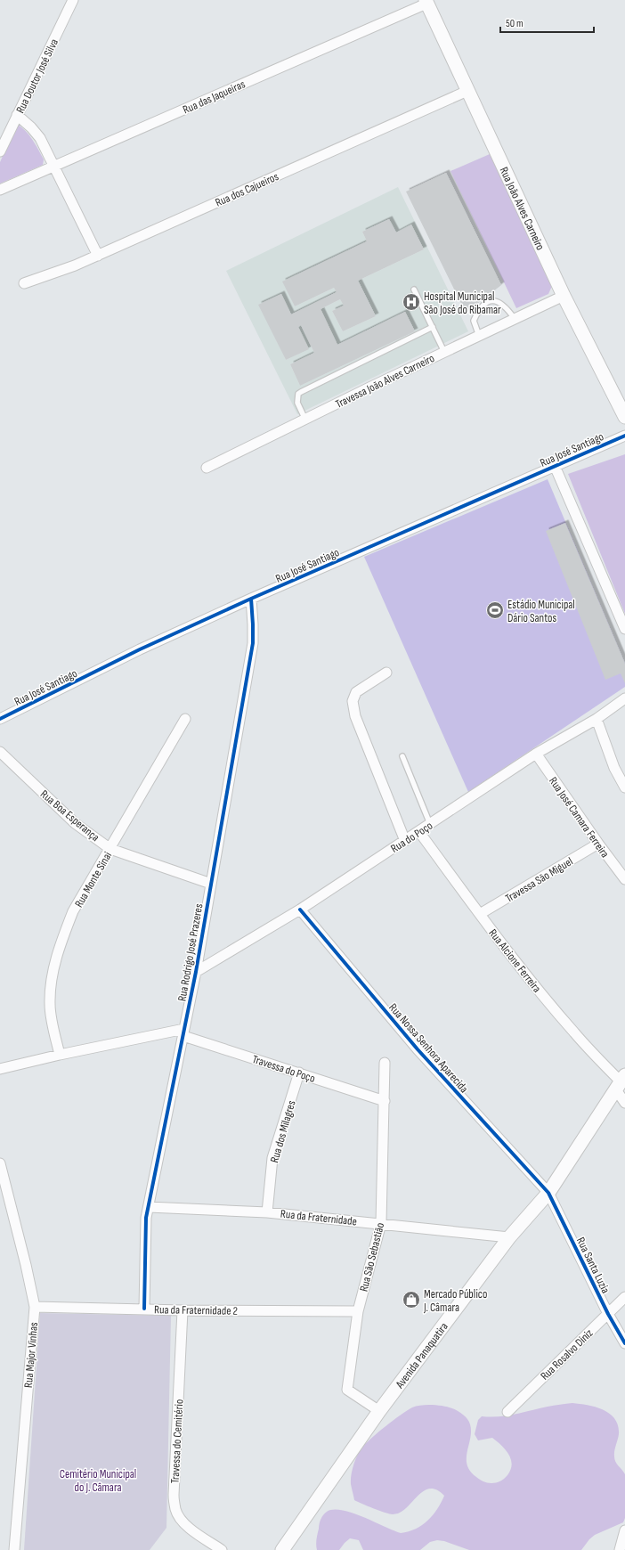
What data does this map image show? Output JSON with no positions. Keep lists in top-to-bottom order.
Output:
{
  "streets": {
    "main road": ["Rua João Alves Carneiro", "Avenida Panaquatira"],
    "street": [
      "Rua Doutor José Silva",
      "Rua das Jaqueiras",
      "Rua dos Cajueiros",
      "Travessa João Alves Carneiro",
      "Rua José Santiago",
      "Rua Boa Esperança",
      "Rua José Camara Ferreira",
      "Rua do Poço",
      "Rua Monte Sinai",
      "Travessa São Miguel",
      "Rua Rodrigo José Prazeres",
      "Rua Alcione Ferreira",
      "Rua Nossa Senhora Aparecida",
      "Travessa do Poço",
      "Rua dos Milagres",
      "Rua da Fraternidade",
      "Rua São Sebastião",
      "Rua Santa Luzia",
      "Rua da Fraternidade 2",
      "Rua Rosalvo Diniz",
      "Rua Major Vinhas",
      "Travessa do Cemitério"
    ]
  },
  "crossings": [
    ["Rua das Jaqueiras", "Rua João Alves Carneiro"],
    ["Rua dos Cajueiros", "Rua João Alves Carneiro"],
    ["Rua João Alves Carneiro", "Travessa João Alves Carneiro"],
    ["Rua José Santiago", "Rua Rodrigo José Prazeres"],
    ["Rua Boa Esperança", "Rua Monte Sinai"],
    ["Rua Boa Esperança", "Rua Rodrigo José Prazeres"],
    ["Rua José Camara Ferreira", "Rua do Poço"],
    ["Rua José Camara Ferreira", "Travessa São Miguel"],
    ["Rua do Poço", "Rua Rodrigo José Prazeres"],
    ["Rua do Poço", "Rua Alcione Ferreira"],
    ["Rua do Poço", "Rua Nossa Senhora Aparecida"],
    ["Rua Monte Sinai", "Travessa do Poço"],
    ["Travessa São Miguel", "Rua Alcione Ferreira"],
    ["Rua Rodrigo José Prazeres", "Travessa do Poço"],
    ["Rua Rodrigo José Prazeres", "Rua da Fraternidade"],
    ["Rua Rodrigo José Prazeres", "Rua da Fraternidade 2"],
    ["Rua Alcione Ferreira", "Avenida Panaquatira"],
    ["Rua Nossa Senhora Aparecida", "Rua Santa Luzia"],
    ["Rua Nossa Senhora Aparecida", "Avenida Panaquatira"],
    ["Travessa do Poço", "Rua dos Milagres"],
    ["Travessa do Poço", "Rua São Sebastião"],
    ["Rua dos Milagres", "Rua da Fraternidade"],
    ["Rua da Fraternidade", "Rua São Sebastião"],
    ["Rua da Fraternidade", "Avenida Panaquatira"],
    ["Rua São Sebastião", "Rua da Fraternidade 2"],
    ["Rua São Sebastião", "Avenida Panaquatira"],
    ["Rua Santa Luzia", "Rua Rosalvo Diniz"],
    ["Rua Santa Luzia", "Avenida Panaquatira"],
    ["Rua da Fraternidade 2", "Rua Major Vinhas"],
    ["Rua da Fraternidade 2", "Travessa do Cemitério"]
  ],
  "parks": ["Cemitério Municipal do J. Câmara"],
  "places": {
    "hospital": ["Hospital Municipal São José do Ribamar"],
    "sports": ["Estádio Municipal Dário Santos"],
    "shop": ["Mercado Público J. Câmara"]
  },
  "scale_bar": "50 m"
}
